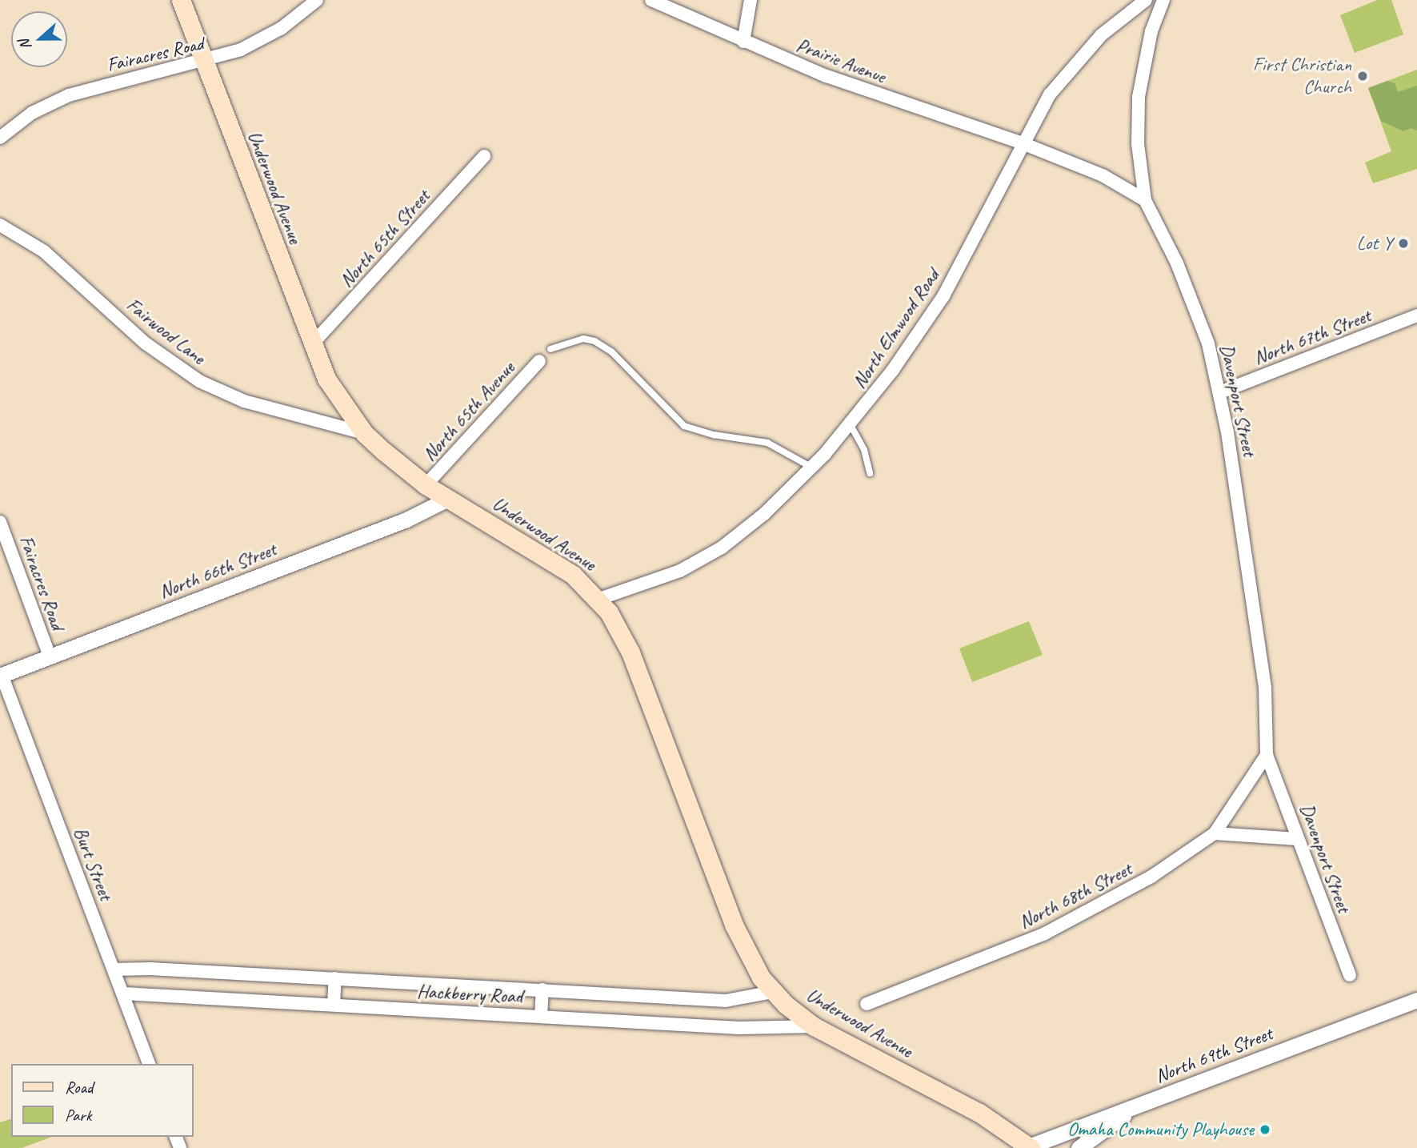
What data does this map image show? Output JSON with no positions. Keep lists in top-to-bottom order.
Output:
{
  "streets": {
    "main road": ["Underwood Avenue"],
    "street": [
      "Fairacres Road",
      "Prairie Avenue",
      "North 65th Street",
      "North Elmwood Road",
      "Fairwood Lane",
      "North 67th Street",
      "Davenport Street",
      "North 65th Avenue",
      "North 66th Street",
      "Burt Street",
      "North 68th Street",
      "Hackberry Road",
      "North 69th Street"
    ]
  },
  "crossings": [
    ["Fairacres Road", "Underwood Avenue"],
    ["Fairacres Road", "North 66th Street"],
    ["Prairie Avenue", "North Elmwood Road"],
    ["Underwood Avenue", "North 65th Street"],
    ["Underwood Avenue", "North Elmwood Road"],
    ["Underwood Avenue", "Fairwood Lane"],
    ["Underwood Avenue", "North 65th Avenue"],
    ["Underwood Avenue", "North 66th Street"],
    ["Underwood Avenue", "Hackberry Road"],
    ["Underwood Avenue", "North 69th Street"],
    ["North 67th Street", "Davenport Street"],
    ["North 66th Street", "Burt Street"],
    ["Burt Street", "Hackberry Road"]
  ],
  "places": ["First Christian Church", "Lot Y", "Omaha Community Playhouse"],
  "legend": ["Road", "Park"],
  "north": "left"
}
